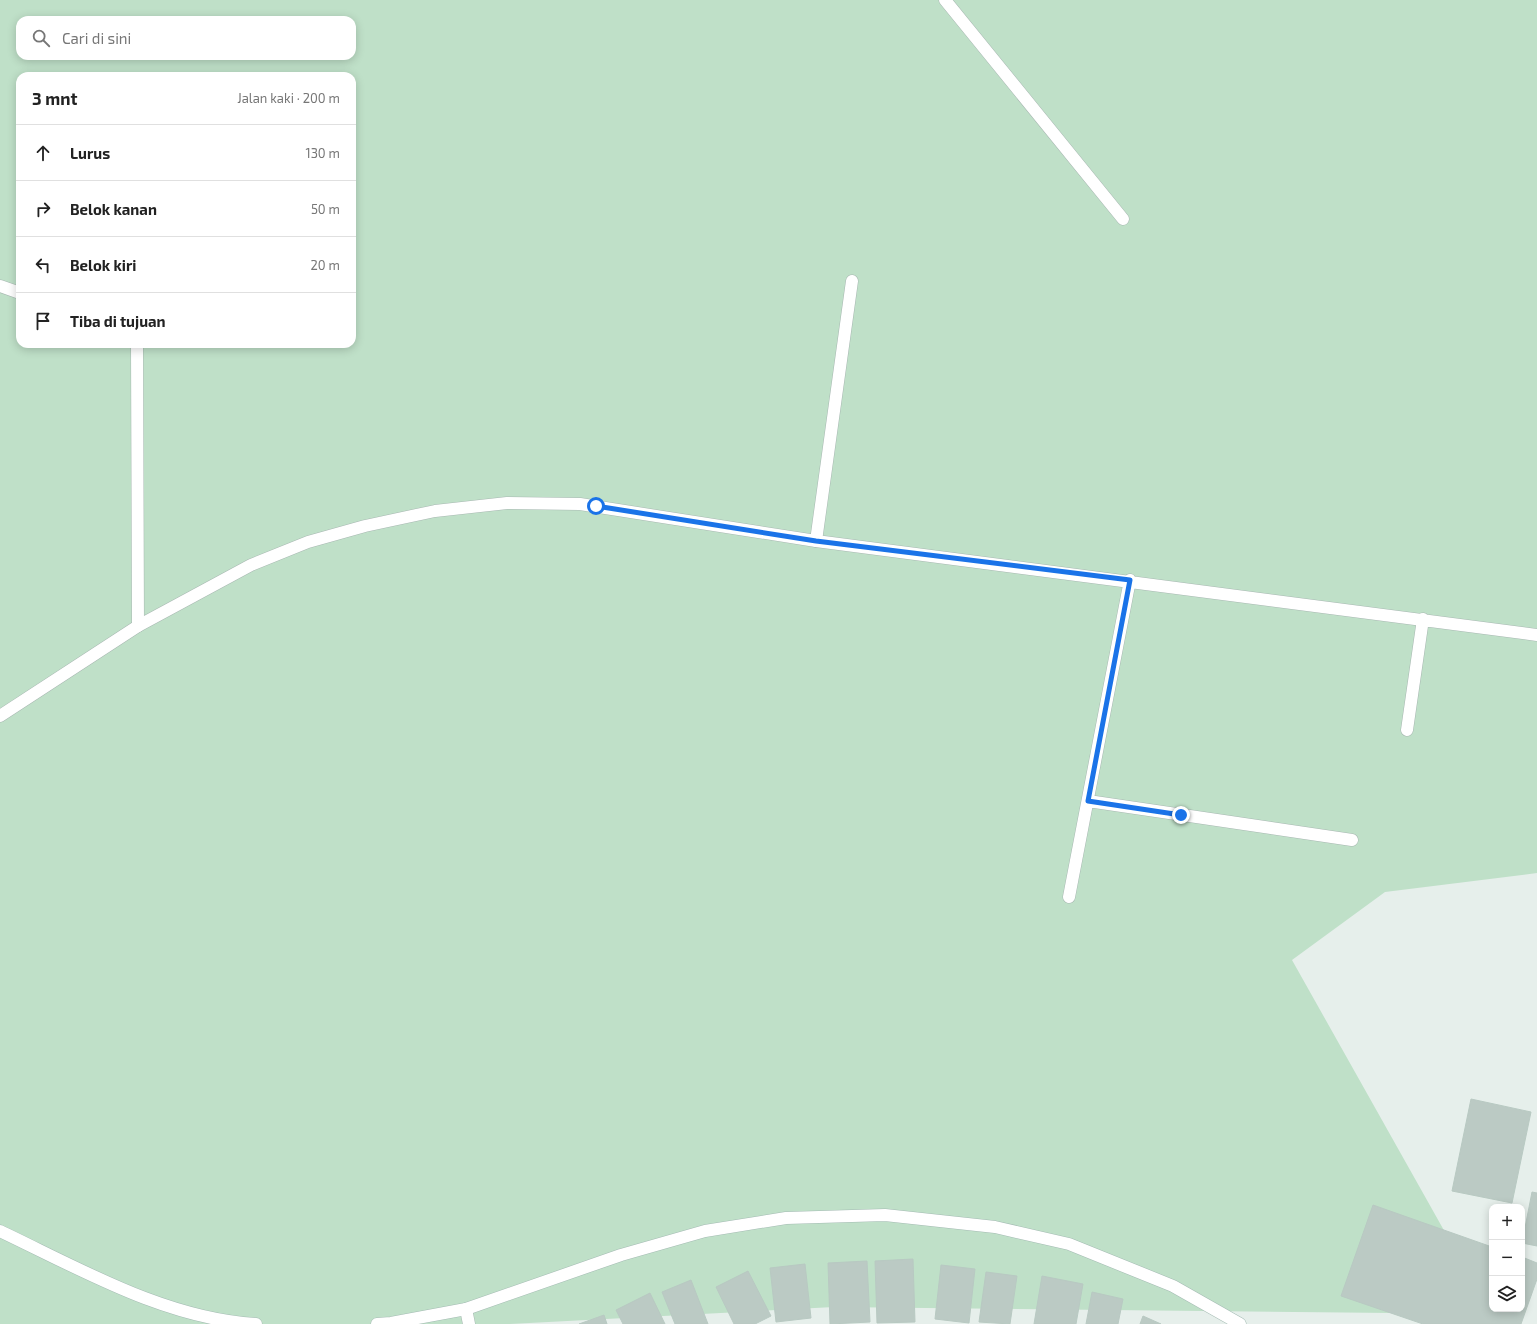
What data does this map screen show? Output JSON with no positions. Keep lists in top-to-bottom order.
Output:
{
  "page": {
    "search": "Cari di sini",
    "heading": ["3 mnt", "Jalan kaki · 200 m"],
    "list": [
      ["Lurus", "130 m"],
      ["Belok kanan", "50 m"],
      ["Belok kiri", "20 m"],
      "Tiba di tujuan"
    ],
    "map_buttons": ["+", "−"]
  }
}
